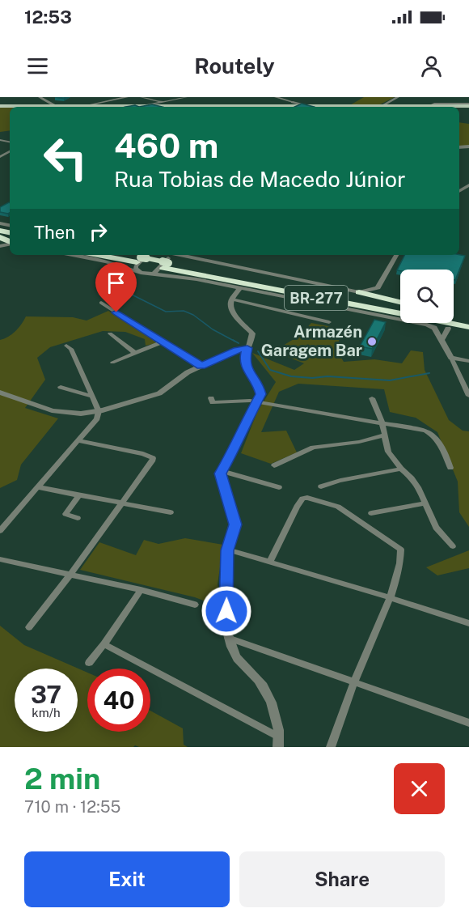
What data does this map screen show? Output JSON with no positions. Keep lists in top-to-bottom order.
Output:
{
  "streets": {
    "highway": ["BR-277"]
  },
  "places": ["Armazén Garagem Bar"],
  "page": {
    "status": "12:53",
    "header": "Routely",
    "turn": ["460 m", "Rua Tobias de Macedo Júnior"],
    "then": "Then",
    "speed": "37 km/h",
    "limit": "40",
    "heading": ["2 min", "710 m · 12:55"],
    "buttons": ["Exit", "Share"]
  }
}
